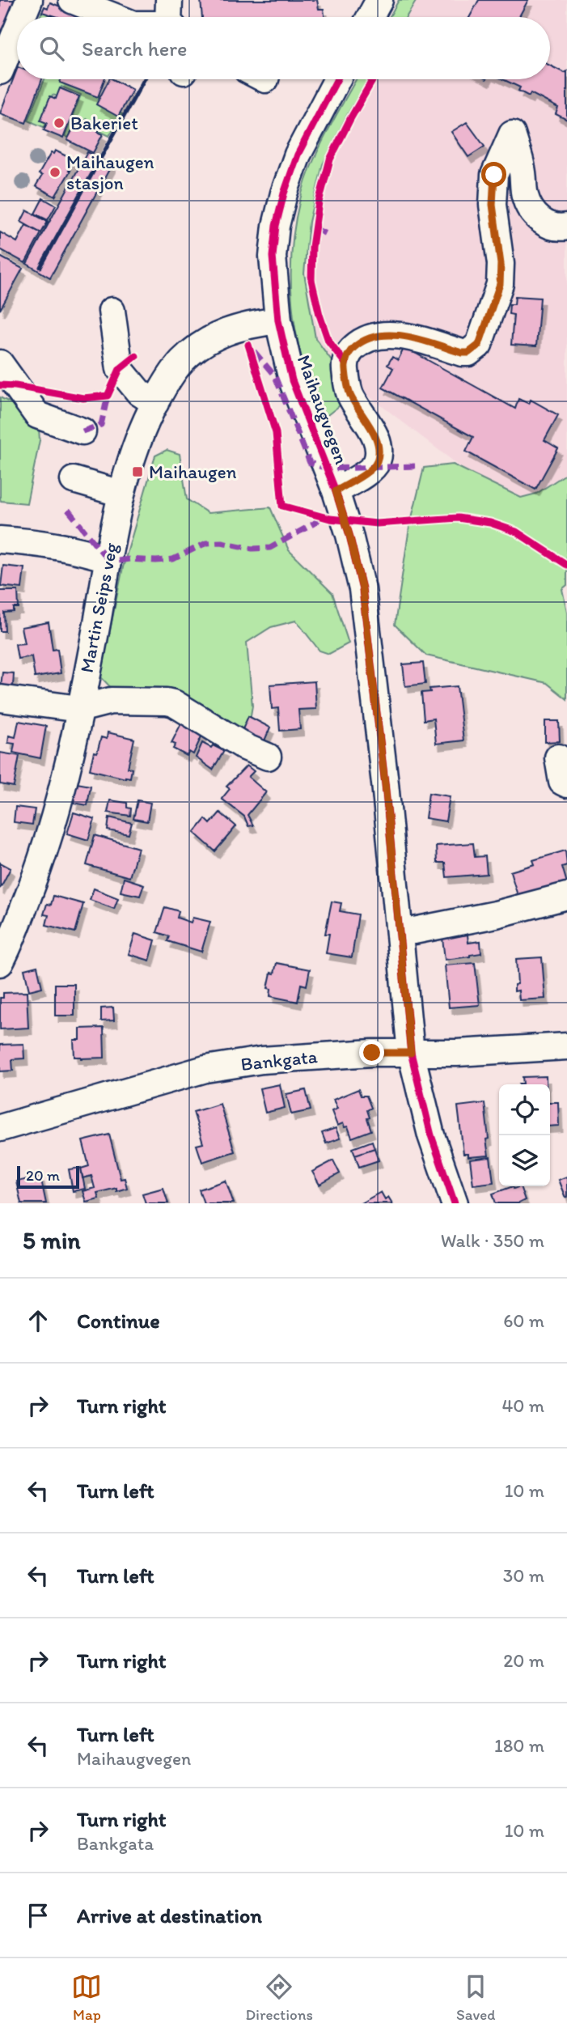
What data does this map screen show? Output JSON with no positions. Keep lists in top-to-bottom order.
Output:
{
  "streets": {
    "street": ["Maihaugvegen", "Martin Seips veg", "Bankgata"]
  },
  "crossings": [
    ["Maihaugvegen", "Martin Seips veg"],
    ["Maihaugvegen", "Bankgata"]
  ],
  "places": {
    "other": ["Bakeriet", "Maihaugen stasjon"],
    "transit": ["Maihaugen"]
  },
  "scale_bar": "20 m",
  "page": {
    "search": "Search here",
    "scale": "20 m",
    "heading": ["5 min", "Walk · 350 m"],
    "list": [
      ["Continue", "60 m"],
      ["Turn right", "40 m"],
      ["Turn left", "10 m"],
      ["Turn left", "30 m"],
      ["Turn right", "20 m"],
      ["Turn left", "Maihaugvegen", "180 m"],
      ["Turn right", "Bankgata", "10 m"],
      "Arrive at destination"
    ],
    "nav": ["Map", "Directions", "Saved"]
  }
}
